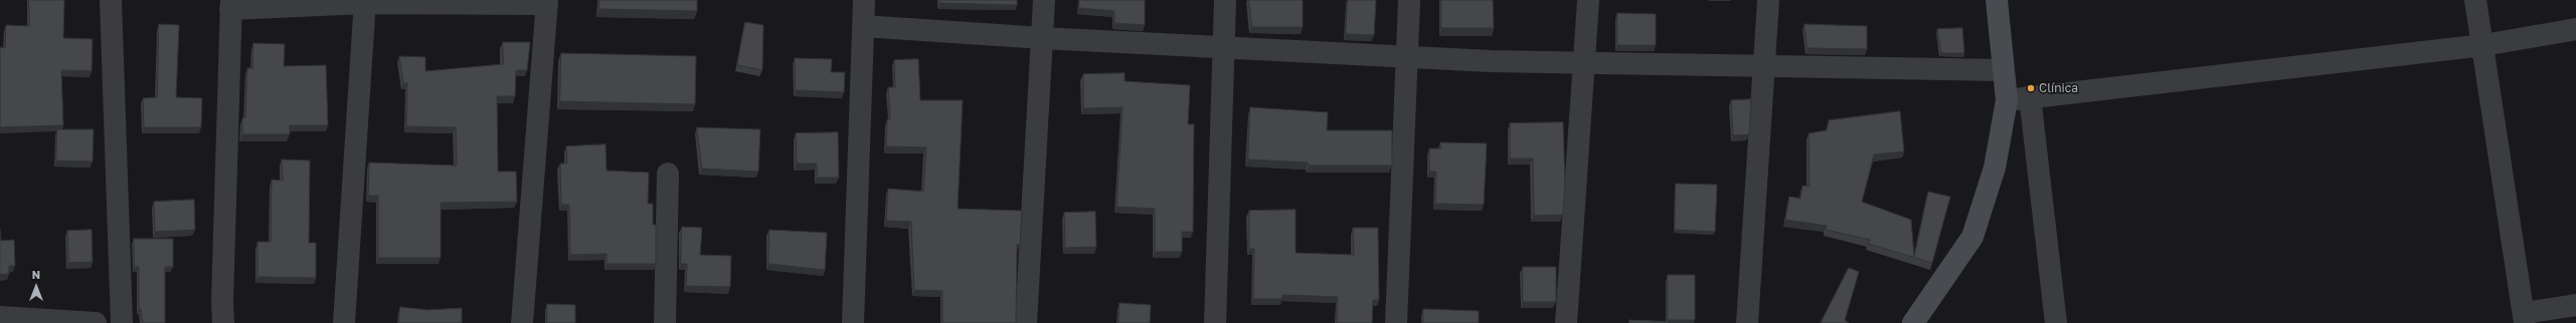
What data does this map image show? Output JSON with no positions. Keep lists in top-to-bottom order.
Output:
{
  "places": ["Clínica"],
  "north": "top"
}
